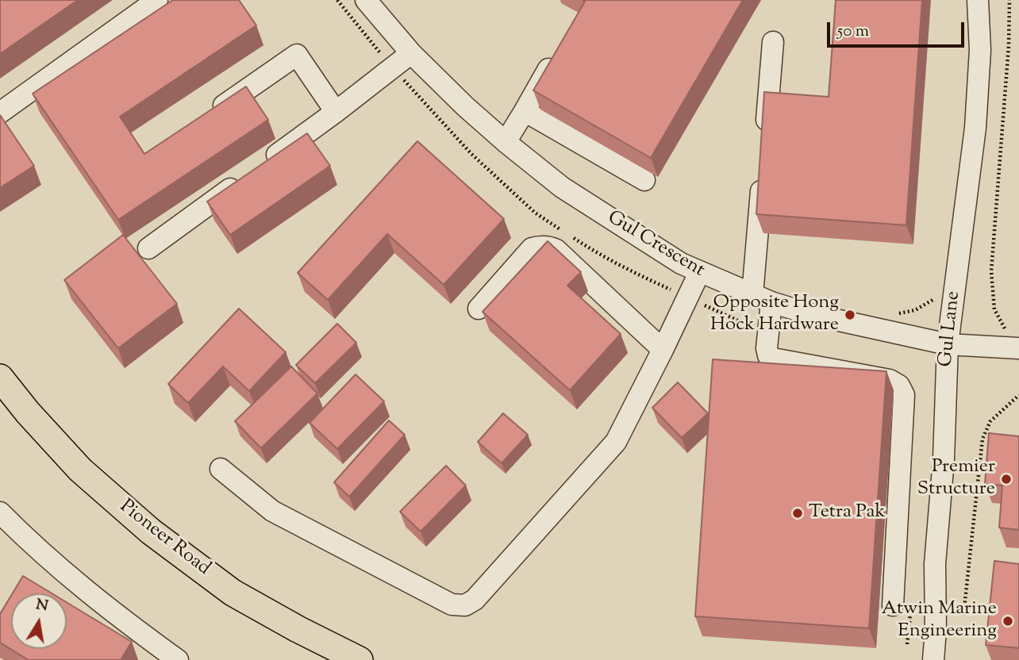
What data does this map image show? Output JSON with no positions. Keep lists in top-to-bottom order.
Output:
{
  "streets": {
    "main road": ["Pioneer Road"],
    "street": ["Gul Crescent", "Gul Lane"]
  },
  "crossings": [
    ["Gul Crescent", "Gul Lane"]
  ],
  "places": [
    "Opposite Hong Hock Hardware",
    "Premier Structure",
    "Tetra Pak",
    "Atwin Marine Engineering"
  ],
  "scale_bar": "50 m",
  "north": "top"
}
